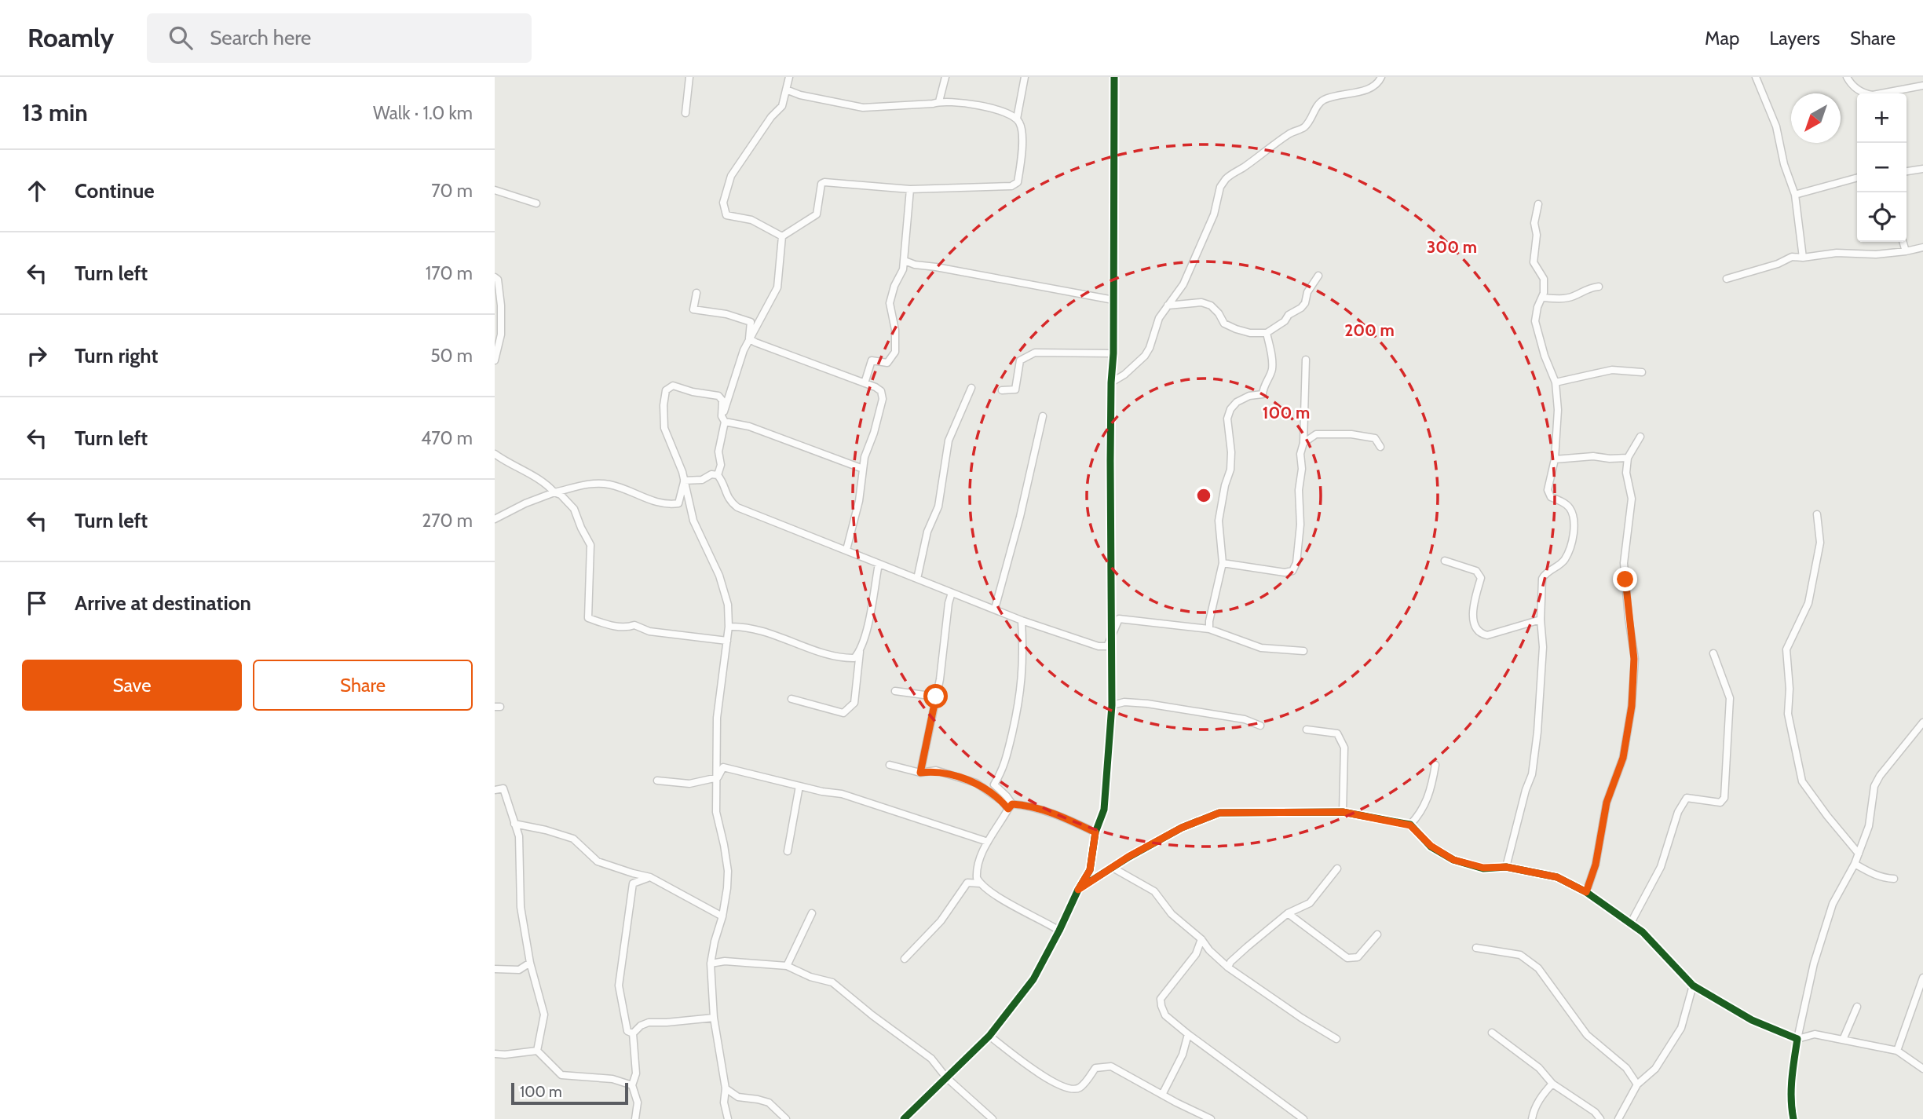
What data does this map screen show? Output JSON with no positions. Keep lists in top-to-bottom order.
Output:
{
  "scale_bar": "100 m",
  "north": "bottom left",
  "page": {
    "header": "Roamly",
    "search": "Search here",
    "nav": ["Map", "Layers", "Share"],
    "heading": ["13 min", "Walk · 1.0 km"],
    "map_buttons": ["+", "−"],
    "list": [
      ["Continue", "70 m"],
      ["Turn left", "170 m"],
      ["Turn right", "50 m"],
      ["Turn left", "470 m"],
      ["Turn left", "270 m"],
      "Arrive at destination"
    ],
    "buttons": ["Save", "Share"],
    "scale": "100 m"
  },
  "rings": ["300 m", "200 m", "100 m"]
}
